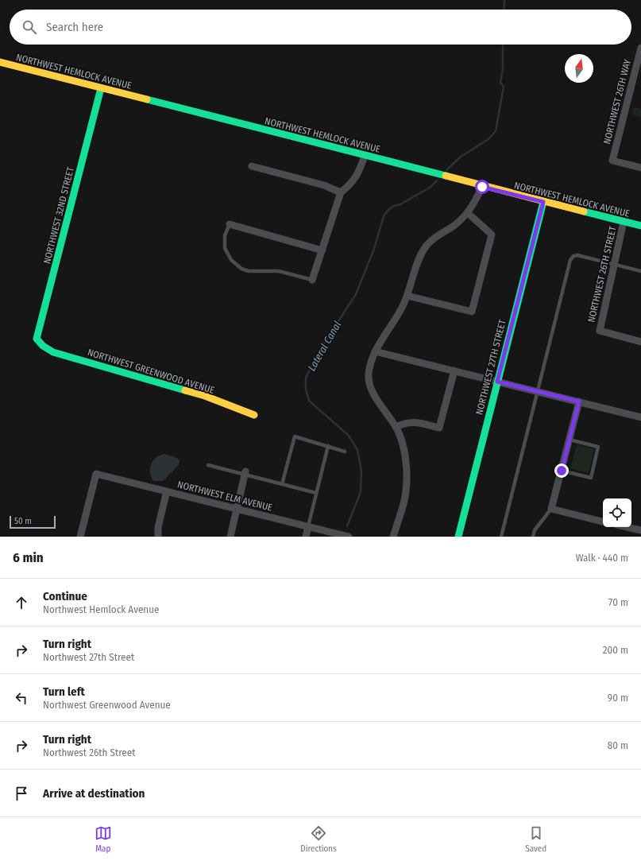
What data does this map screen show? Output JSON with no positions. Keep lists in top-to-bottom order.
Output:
{
  "streets": {
    "street": [
      "NORTHWEST HEMLOCK AVENUE",
      "NORTHWEST 26TH WAY",
      "NORTHWEST 32ND STREET",
      "NORTHWEST 26TH STREET",
      "NORTHWEST 27TH STREET",
      "NORTHWEST GREENWOOD AVENUE",
      "NORTHWEST ELM AVENUE"
    ]
  },
  "crossings": [
    ["NORTHWEST HEMLOCK AVENUE", "NORTHWEST 32ND STREET"],
    ["NORTHWEST HEMLOCK AVENUE", "NORTHWEST 26TH STREET"],
    ["NORTHWEST HEMLOCK AVENUE", "NORTHWEST 27TH STREET"],
    ["NORTHWEST 32ND STREET", "NORTHWEST GREENWOOD AVENUE"]
  ],
  "water": ["Lateral Canal"],
  "scale_bar": "50 m",
  "north": "top",
  "page": {
    "search": "Search here",
    "scale": "50 m",
    "heading": ["6 min", "Walk · 440 m"],
    "list": [
      ["Continue", "Northwest Hemlock Avenue", "70 m"],
      ["Turn right", "Northwest 27th Street", "200 m"],
      ["Turn left", "Northwest Greenwood Avenue", "90 m"],
      ["Turn right", "Northwest 26th Street", "80 m"],
      "Arrive at destination"
    ],
    "nav": ["Map", "Directions", "Saved"]
  }
}
